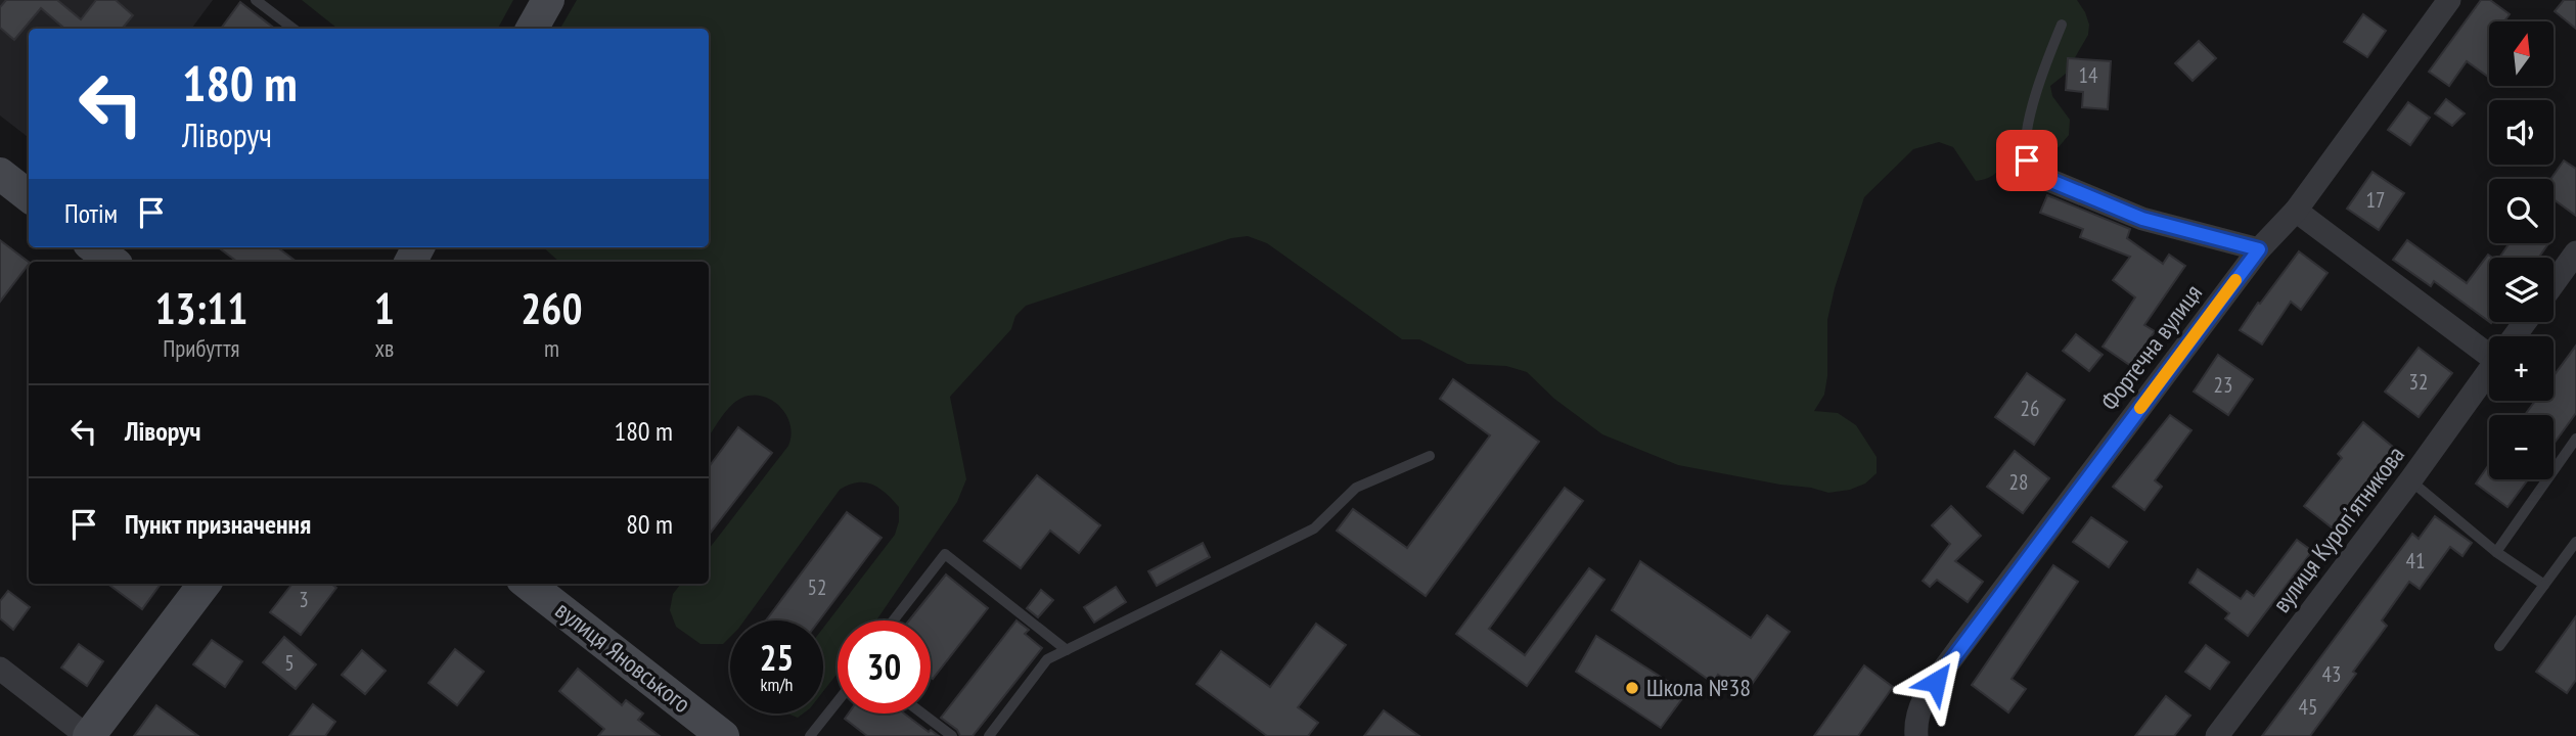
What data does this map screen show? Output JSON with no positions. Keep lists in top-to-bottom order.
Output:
{
  "streets": {
    "main road": ["вулиця Яновського"],
    "street": ["Фортечна вулиця", "вулиця Куропʼятникова"]
  },
  "places": ["Школа №38"],
  "house_numbers": [
    "14",
    "17",
    "32",
    "23",
    "26",
    "28",
    "41",
    "52",
    "3",
    "5",
    "43",
    "45"
  ],
  "north": "top",
  "page": {
    "map_buttons": ["+", "−"],
    "turn": ["180 m", "Ліворуч"],
    "then": "Потім",
    "eta": [
      "13:11",
      "Прибуття",
      "1",
      "хв",
      "260",
      "m"
    ],
    "list": [
      {
        "name": "Ліворуч",
        "value": "180 m"
      },
      {
        "name": "Пункт призначення",
        "value": "80 m"
      }
    ],
    "speed": "25 km/h",
    "limit": "30"
  }
}
